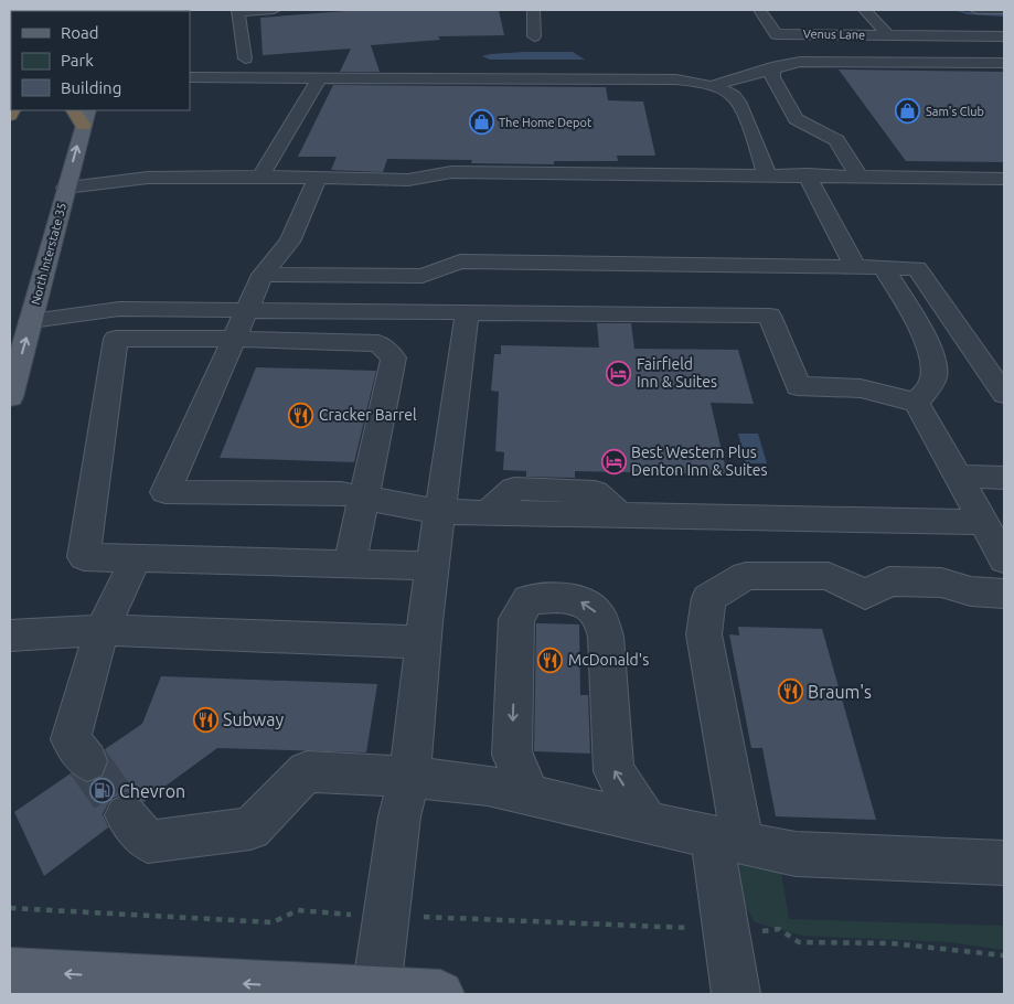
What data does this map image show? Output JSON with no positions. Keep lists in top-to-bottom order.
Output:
{
  "streets": {
    "main road": ["North Interstate 35"],
    "street": ["Venus Lane"]
  },
  "one_way": ["North Interstate 35"],
  "places": {
    "shop": ["Sam's Club", "The Home Depot"],
    "hotel": ["Fairfield Inn & Suites", "Best Western Plus Denton Inn & Suites"],
    "restaurant": [
      "Cracker Barrel",
      "McDonald's",
      "Braum's",
      "Subway"
    ],
    "fuel station": ["Chevron"]
  },
  "legend": ["Road", "Park", "Building"]
}
